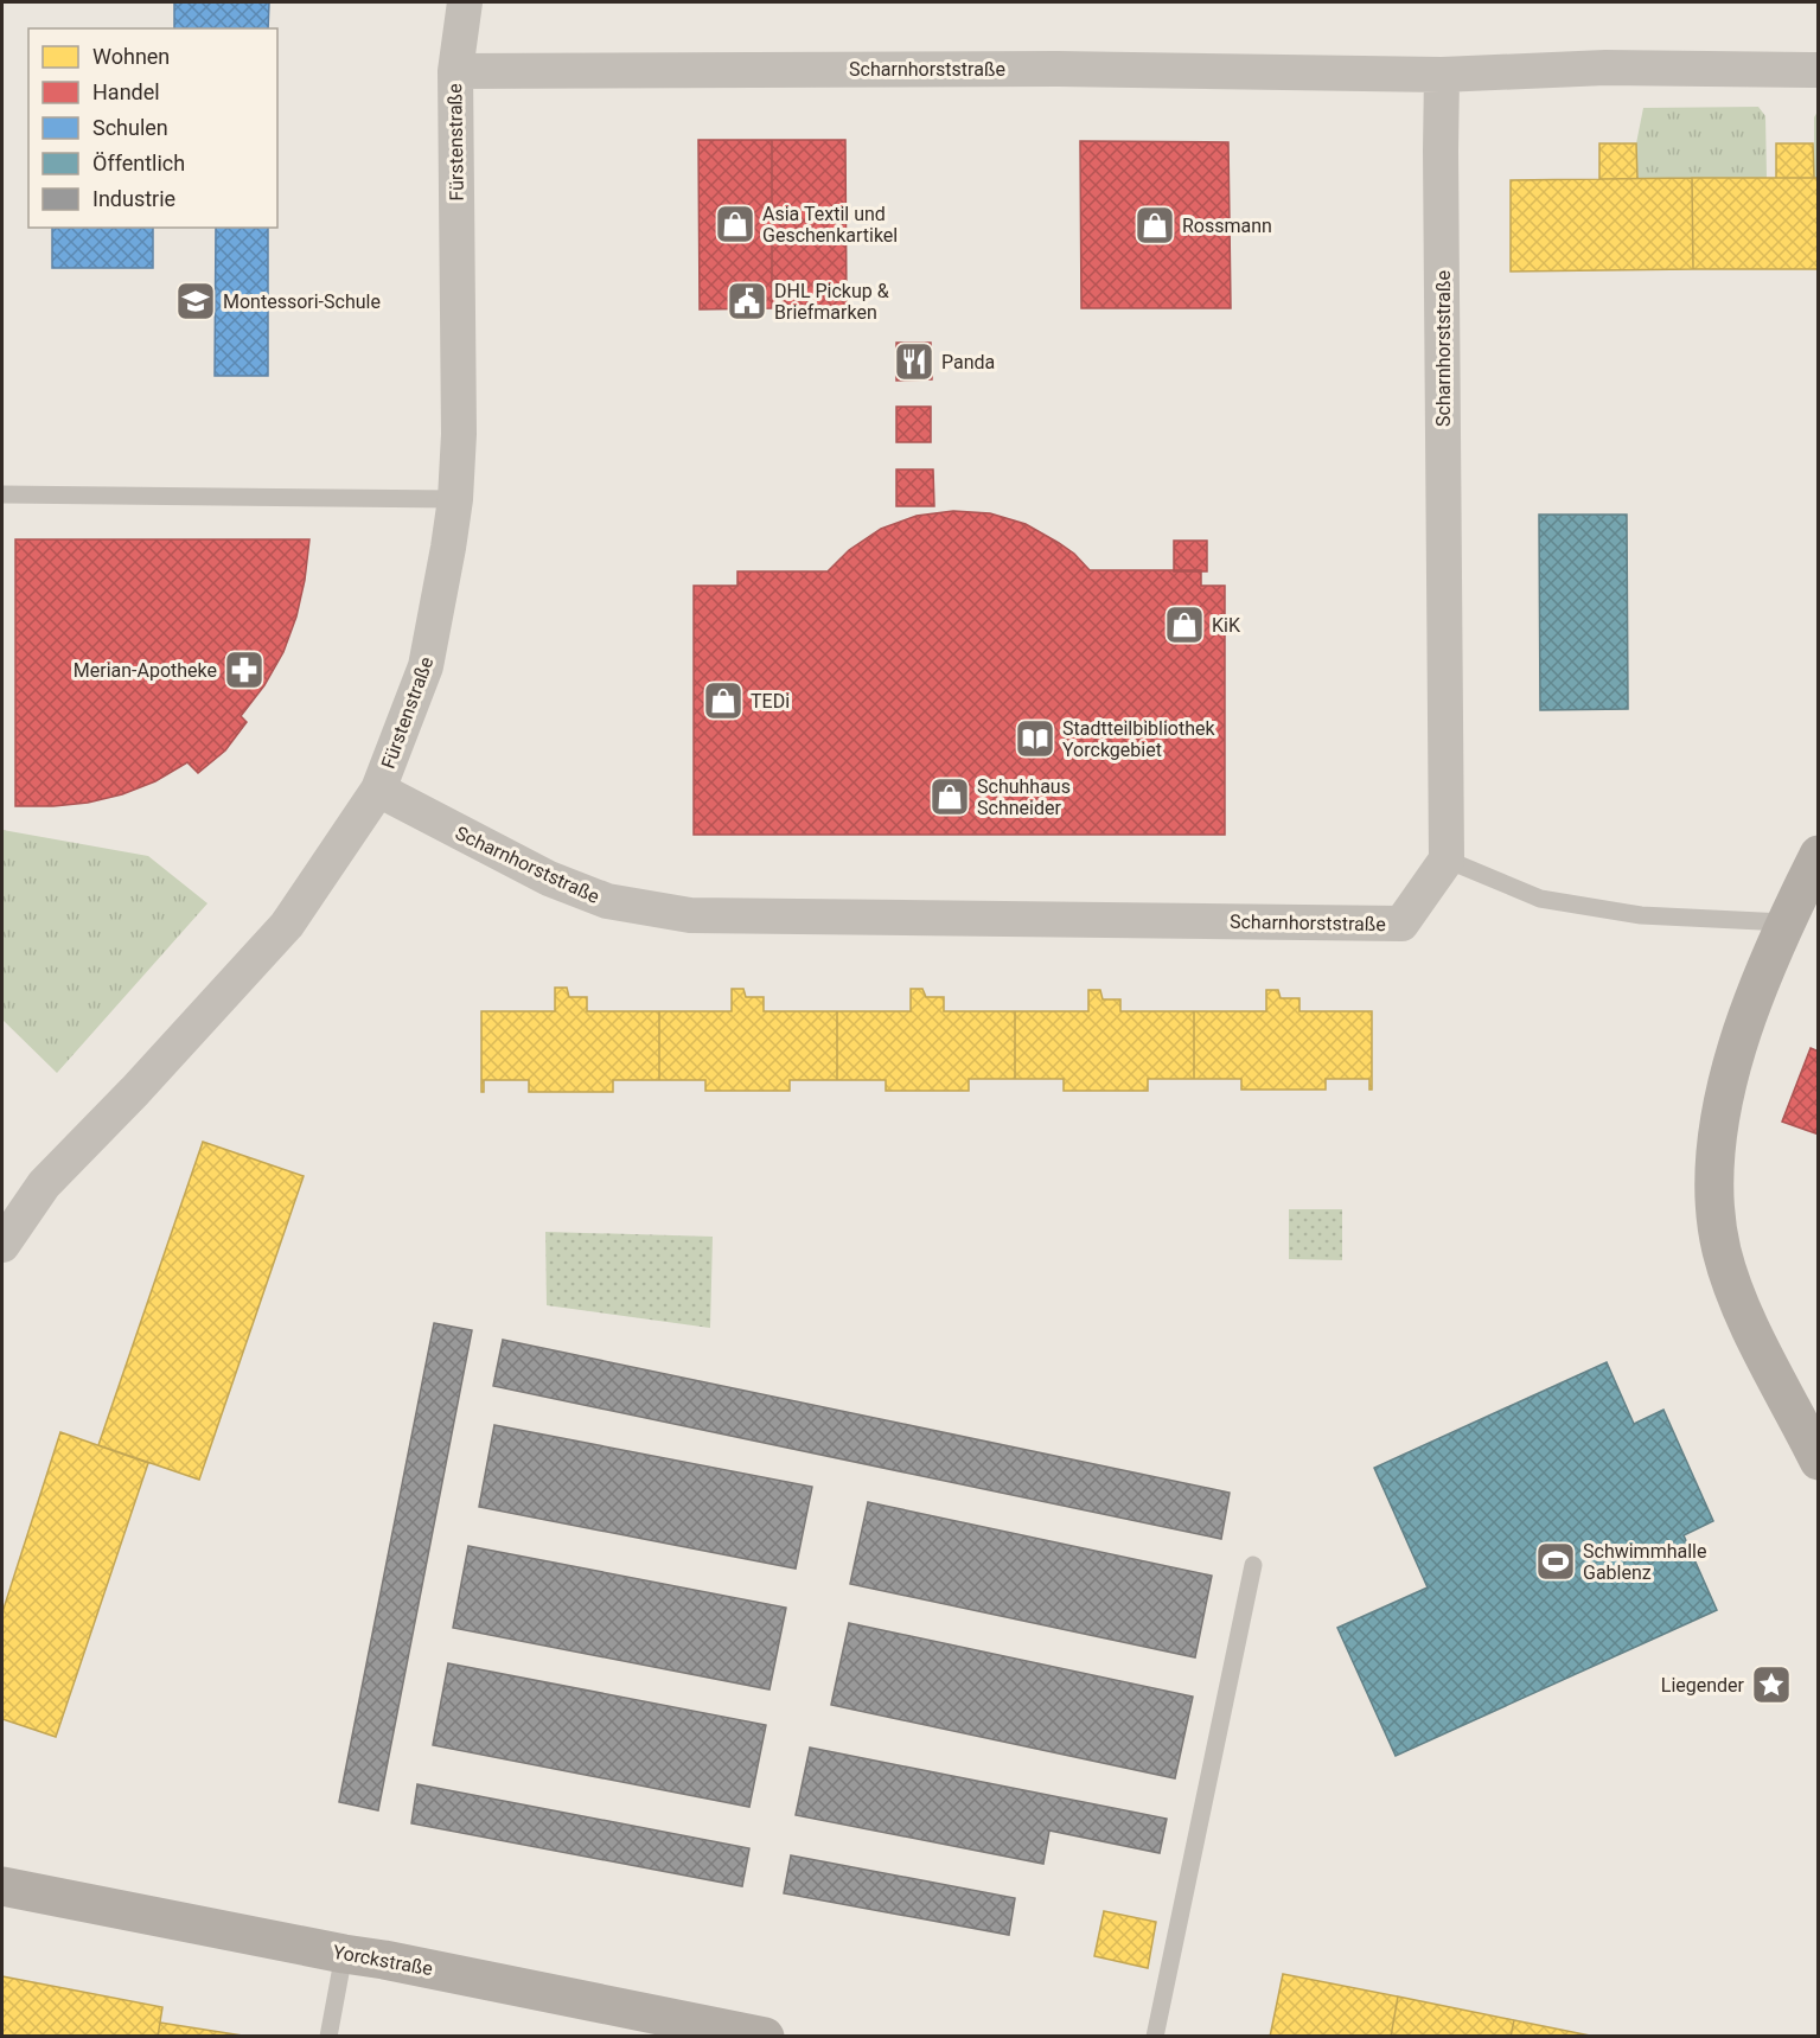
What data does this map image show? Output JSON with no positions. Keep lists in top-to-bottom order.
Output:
{
  "streets": {
    "main road": ["Yorckstraße"],
    "street": ["Scharnhorststraße", "Fürstenstraße"]
  },
  "crossings": [
    ["Scharnhorststraße", "Fürstenstraße"]
  ],
  "places": {
    "shop": [
      "Asia Textil und Geschenkartikel",
      "Rossmann",
      "KiK",
      "TEDi",
      "Schuhhaus Schneider"
    ],
    "school or university": ["Montessori-Schule"],
    "public building": ["DHL Pickup & Briefmarken"],
    "restaurant": ["Panda"],
    "pharmacy": ["Merian-Apotheke"],
    "library": ["Stadtteilbibliothek Yorckgebiet"],
    "sports": ["Schwimmhalle Gablenz"],
    "place": ["Liegender"]
  },
  "legend": [
    "Wohnen",
    "Handel",
    "Schulen",
    "Öffentlich",
    "Industrie"
  ]
}
